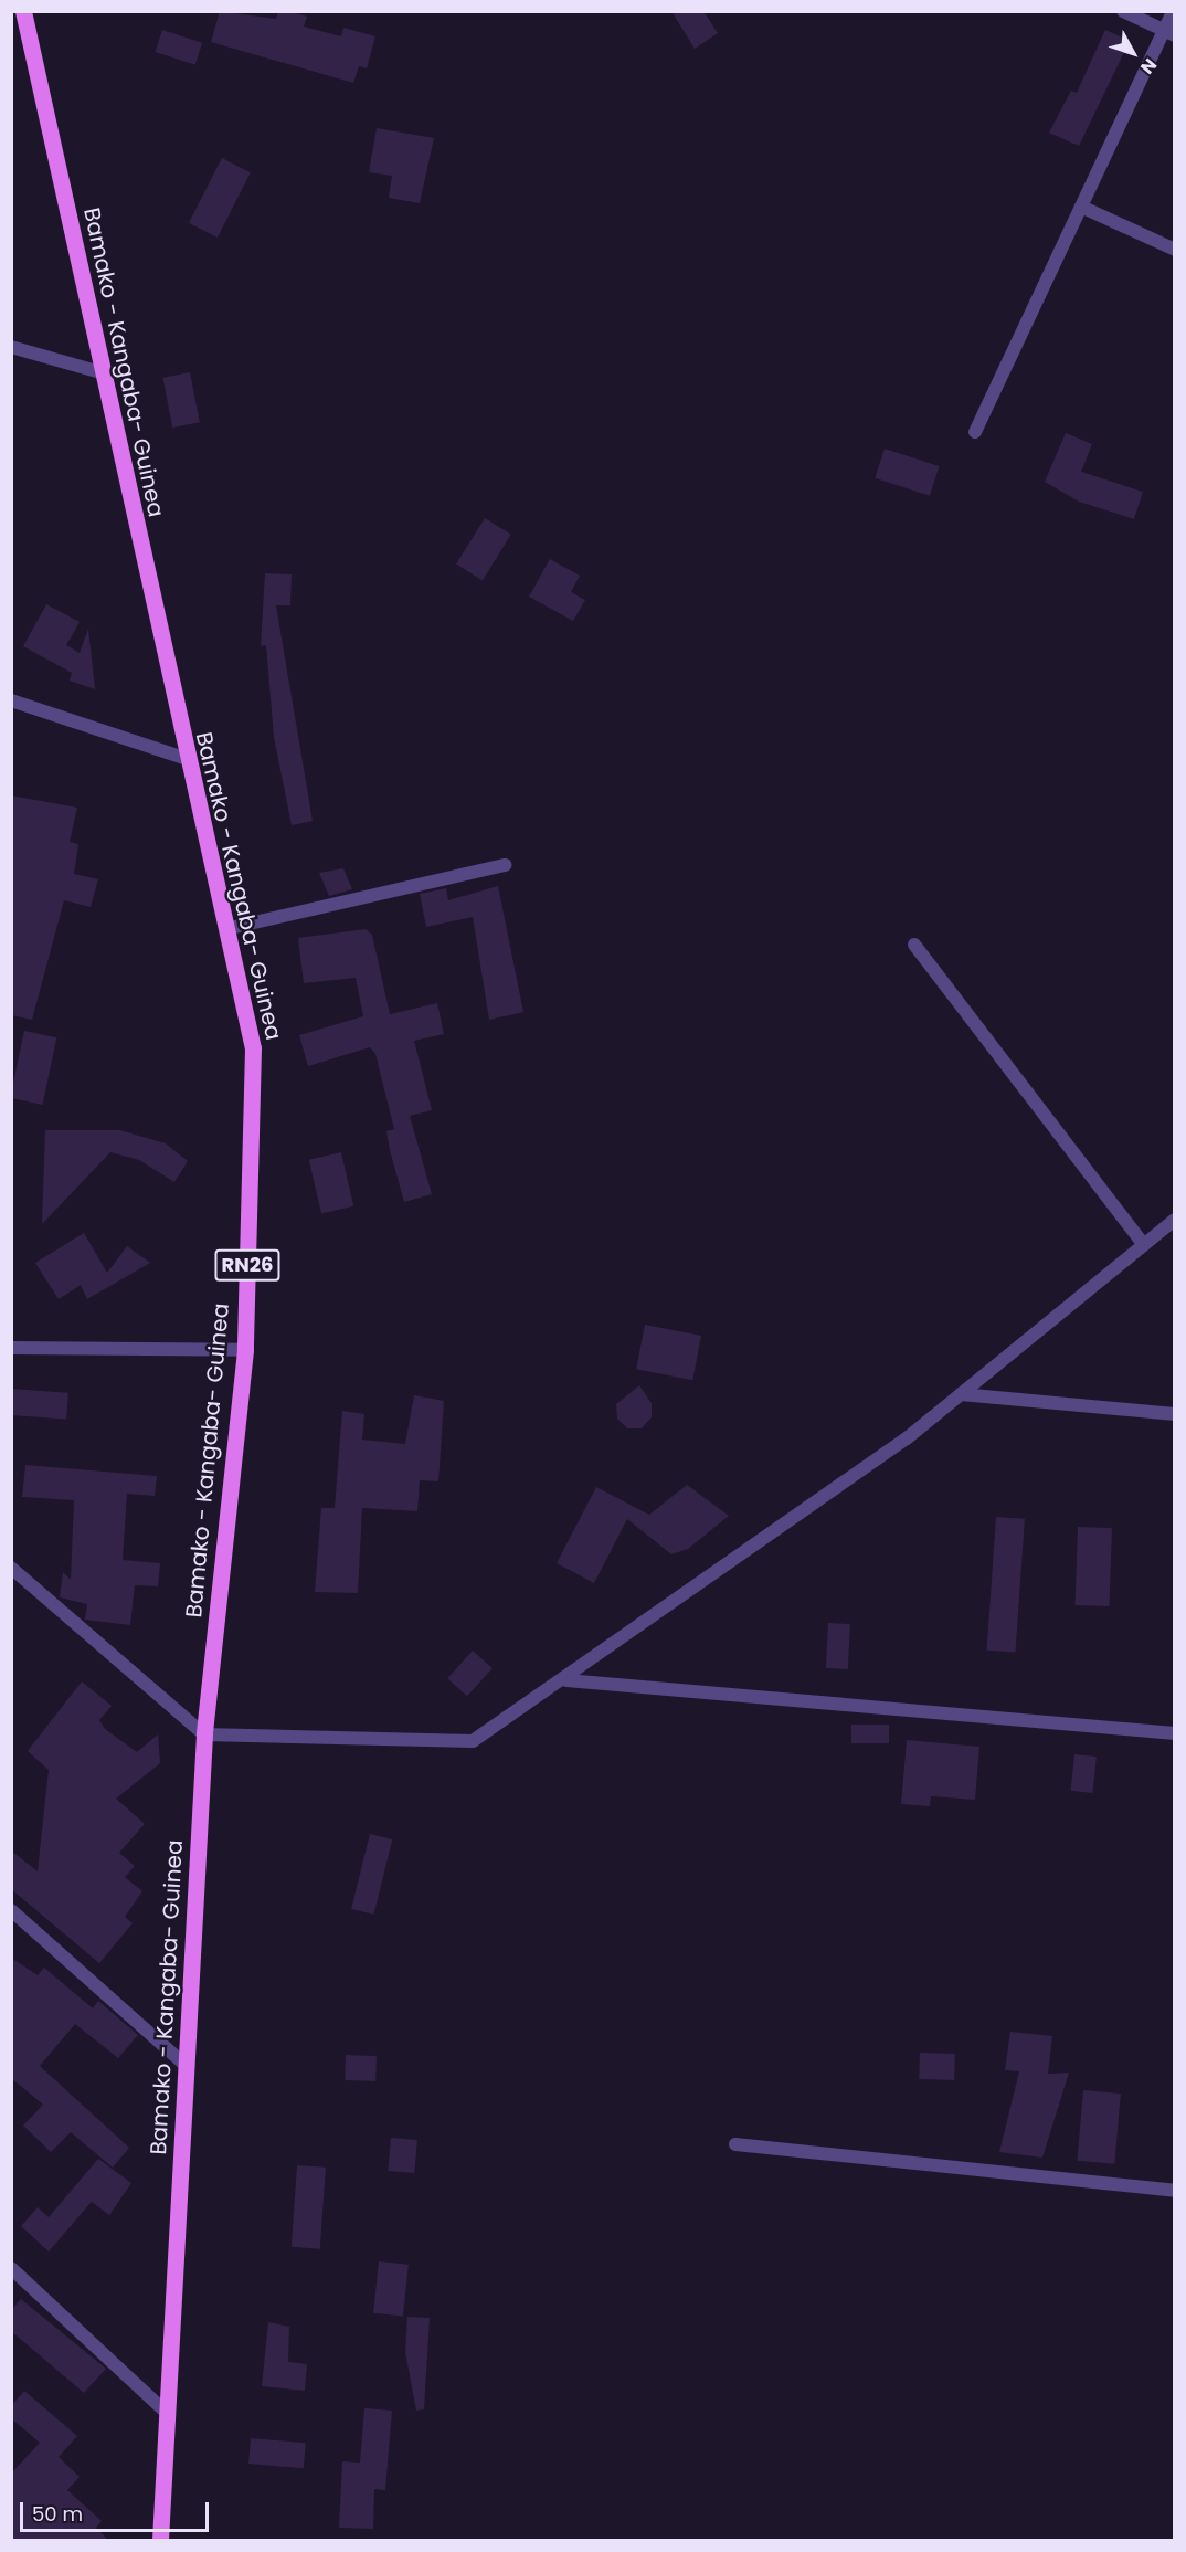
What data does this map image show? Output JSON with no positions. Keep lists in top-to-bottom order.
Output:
{
  "streets": {
    "main road": ["Bamako - Kangaba- Guinea", "RN26"]
  },
  "scale_bar": "50 m",
  "north": "bottom right"
}
